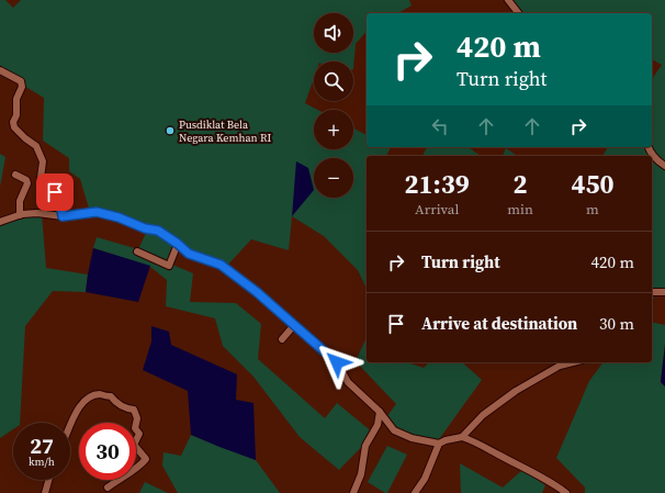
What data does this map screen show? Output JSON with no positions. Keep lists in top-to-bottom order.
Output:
{
  "places": ["Pusdiklat Bela Negara Kemhan RI"],
  "page": {
    "map_buttons": ["+", "−"],
    "turn": ["420 m", "Turn right"],
    "eta": [
      "21:39",
      "Arrival",
      "2",
      "min",
      "450",
      "m"
    ],
    "list": [
      {
        "name": "Turn right",
        "value": "420 m"
      },
      {
        "name": "Arrive at destination",
        "value": "30 m"
      }
    ],
    "speed": "27 km/h",
    "limit": "30"
  }
}
